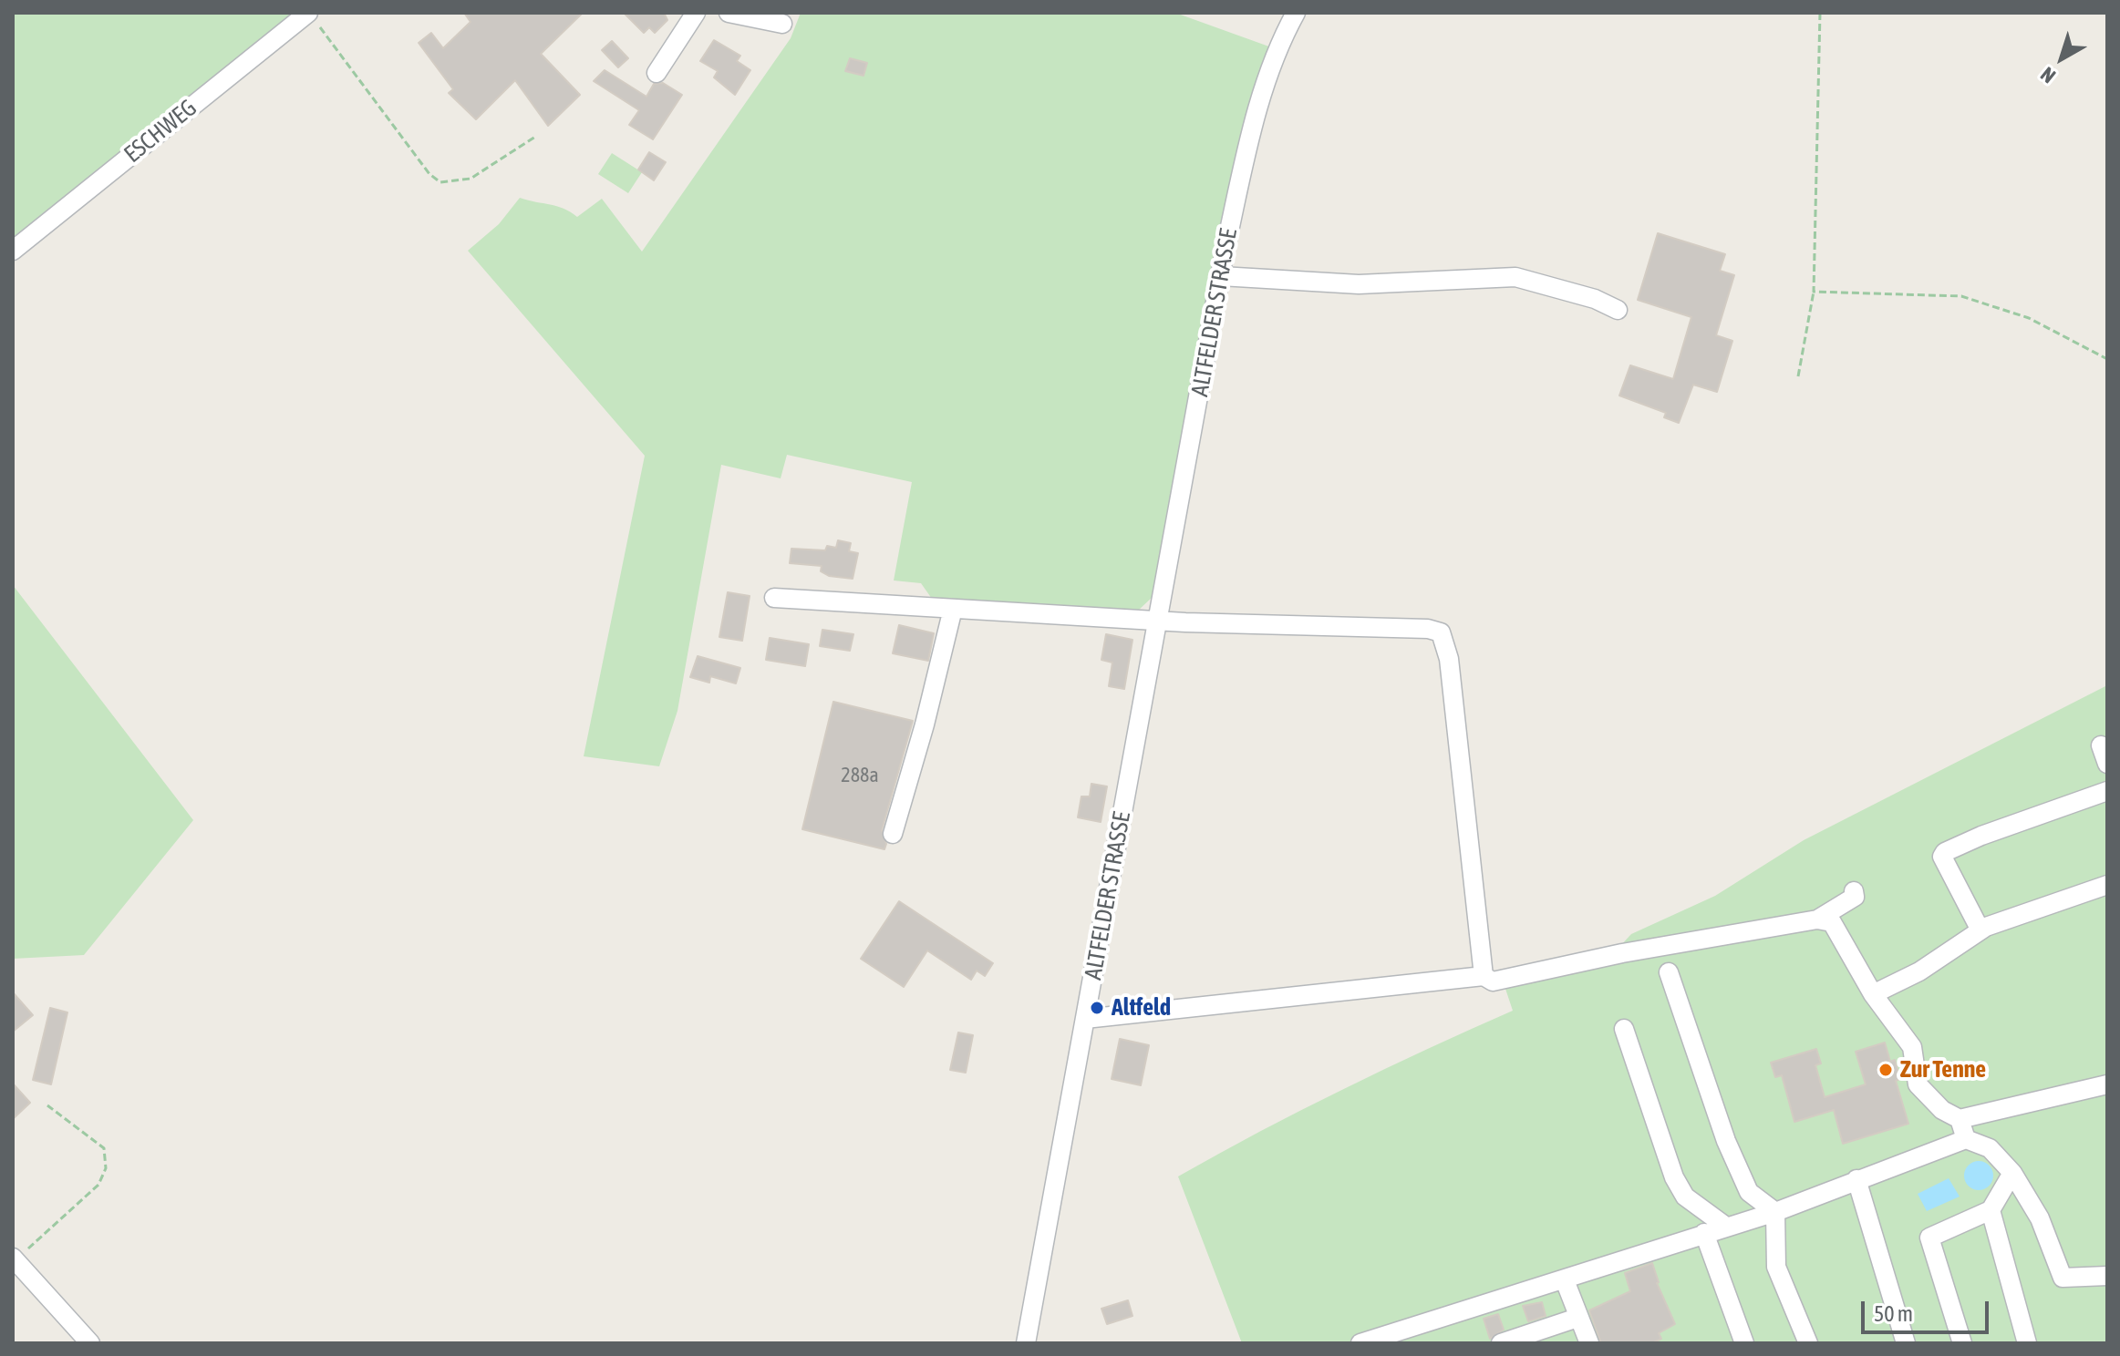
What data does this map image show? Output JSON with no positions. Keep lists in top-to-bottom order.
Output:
{
  "streets": {
    "street": ["ESCHWEG", "ALTFELDER STRASSE"]
  },
  "places": ["Altfeld", "Zur Tenne"],
  "house_numbers": ["288a"],
  "scale_bar": "50 m",
  "north": "bottom left"
}
